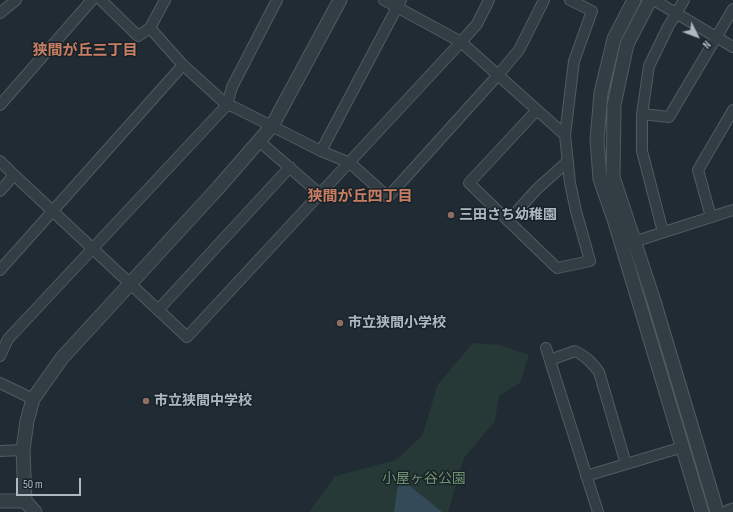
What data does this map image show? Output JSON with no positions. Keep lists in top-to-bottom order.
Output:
{
  "districts": ["狭間が丘三丁目", "狭間が丘四丁目"],
  "parks": ["小屋ヶ谷公園"],
  "places": ["三田さち幼稚園", "市立狭間小学校", "市立狭間中学校"],
  "scale_bar": "50 m",
  "north": "bottom right"
}
